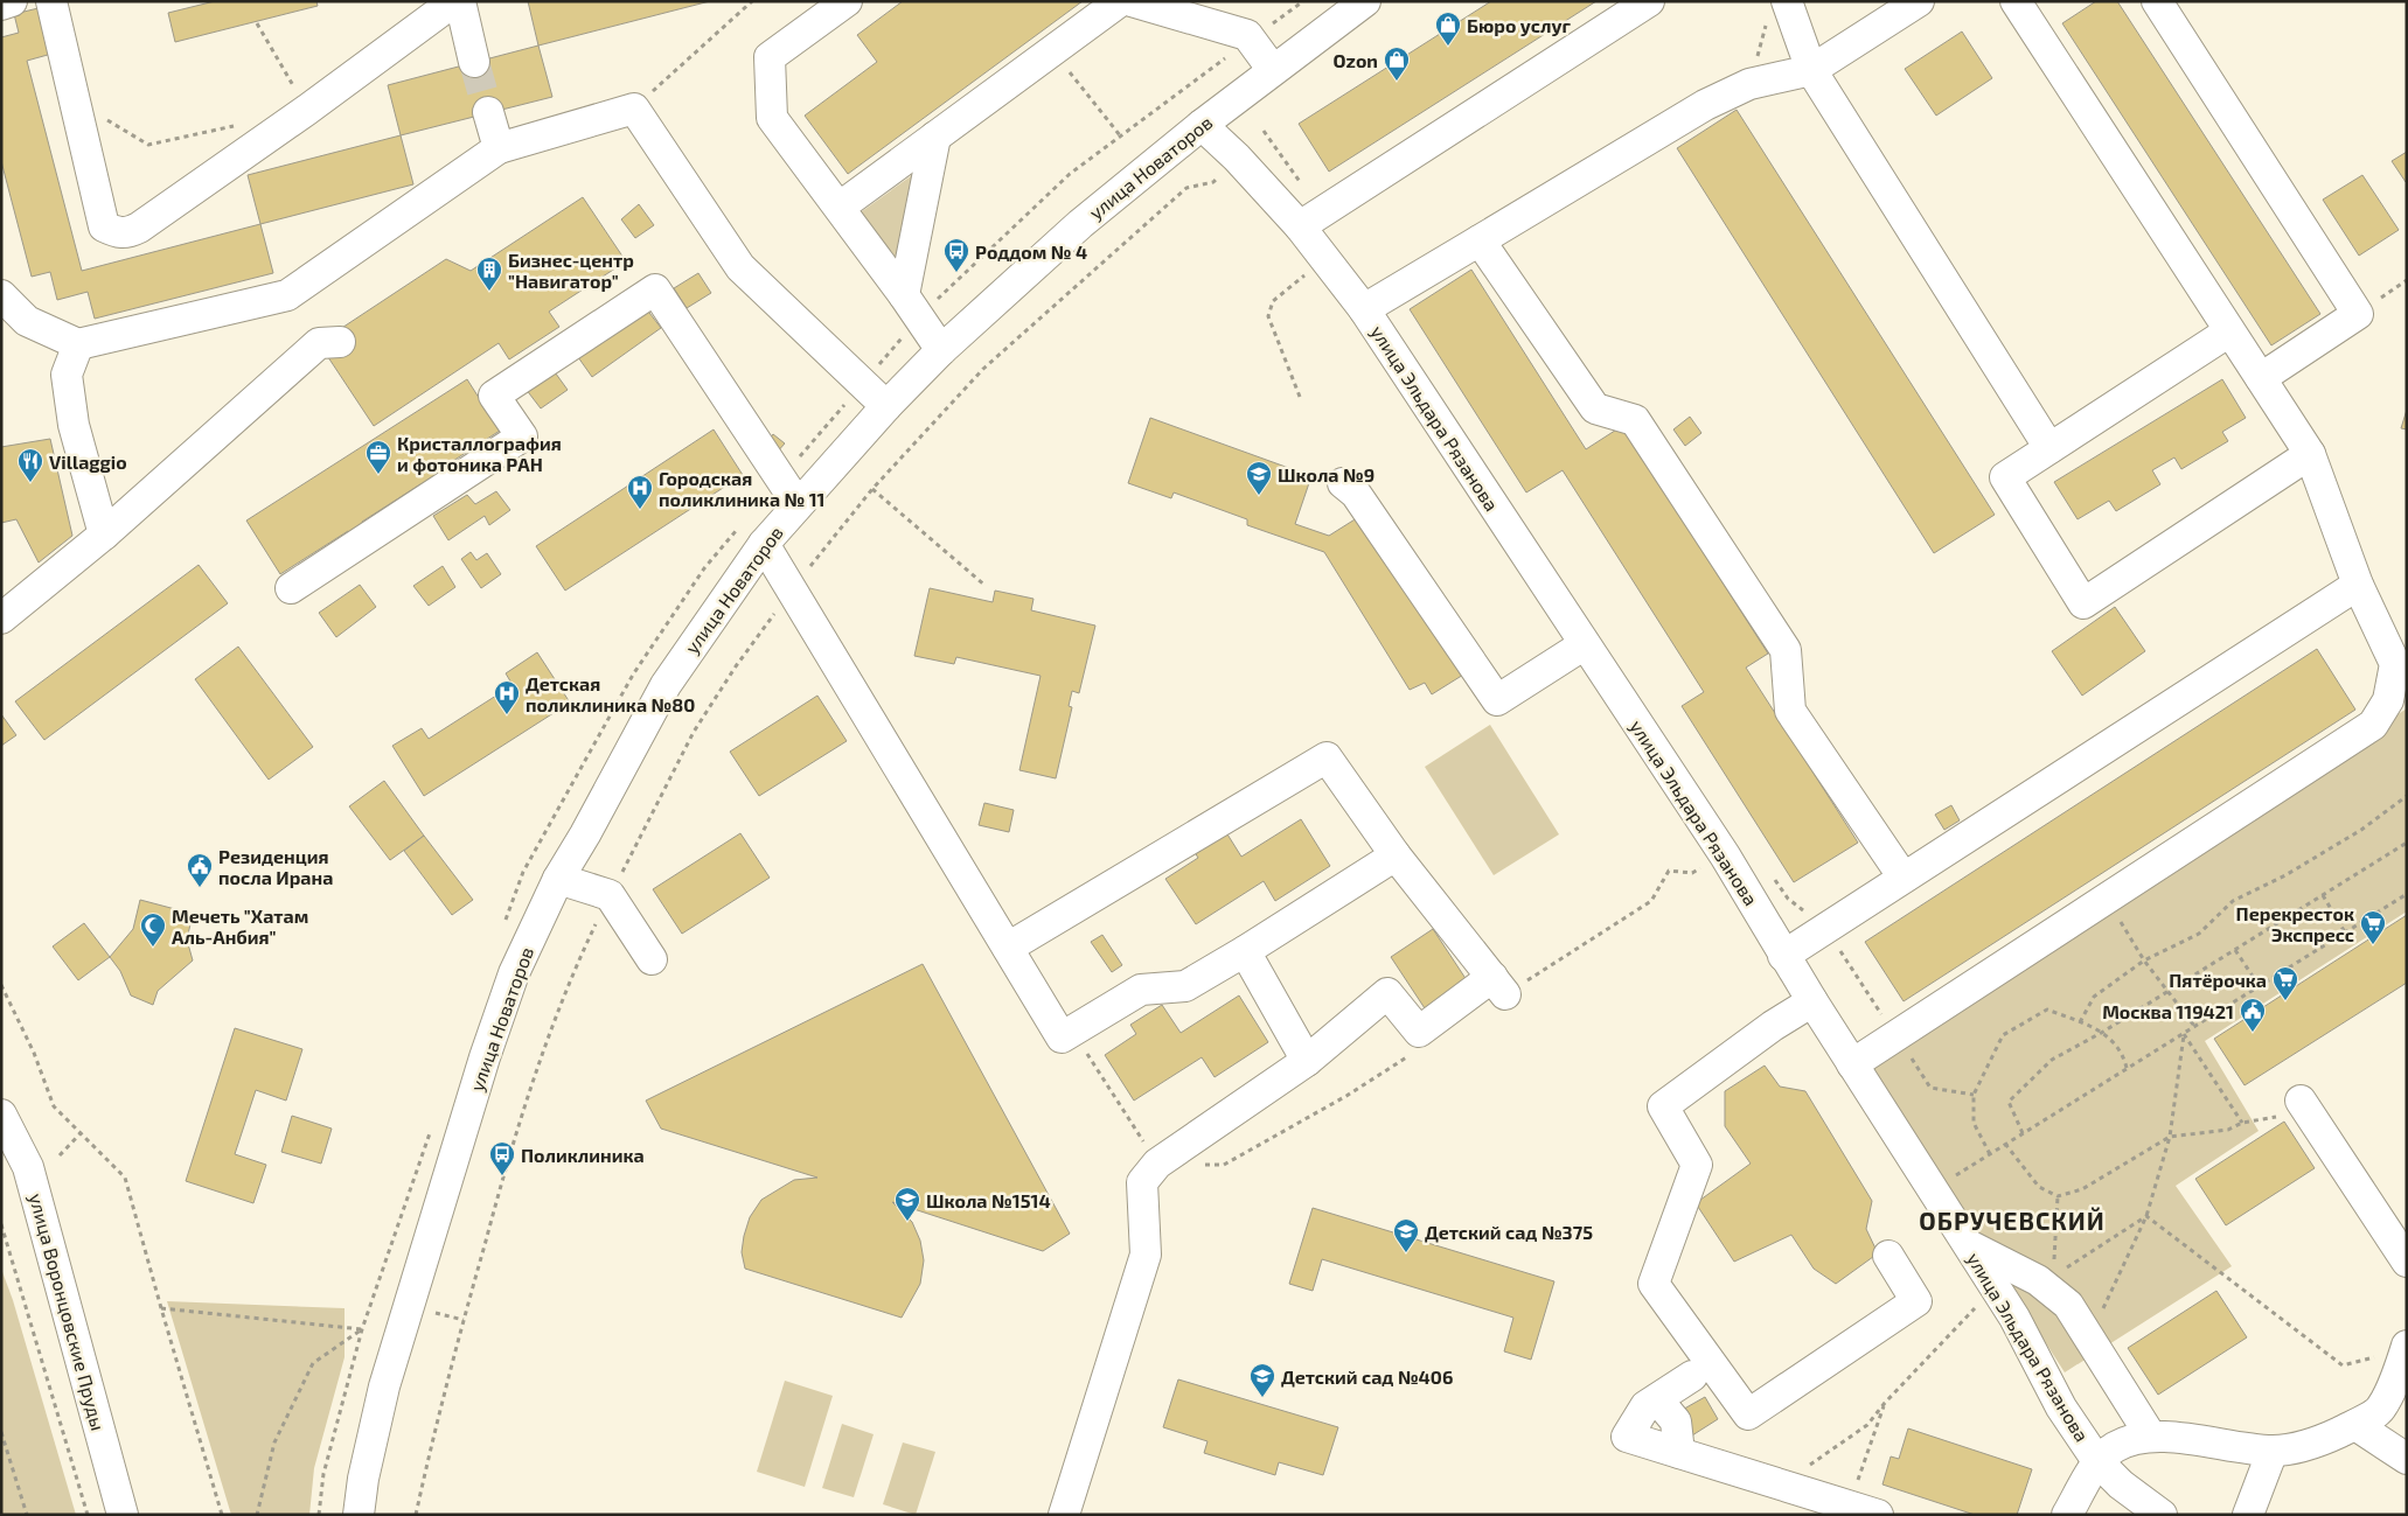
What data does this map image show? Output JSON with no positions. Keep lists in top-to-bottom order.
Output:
{
  "streets": {
    "street": ["улица Новаторов", "улица Эльдара Рязанова", "улица Воронцовские Пруды"]
  },
  "crossings": [
    ["улица Новаторов", "улица Эльдара Рязанова"]
  ],
  "districts": ["ОБРУЧЕВСКИЙ"],
  "places": {
    "shop": ["Бюро услуг", "Ozon"],
    "bus stop": ["Роддом № 4", "Поликлиника"],
    "building": ["Бизнеc-центр \"Навигатор\""],
    "office": ["Кристаллография и фотоника РАН"],
    "restaurant": ["Villaggio"],
    "school or university": [
      "Школа №9",
      "Школа №1514",
      "Детский сад №375",
      "Детский сад №406"
    ],
    "hospital": ["Городская поликлиника № 11", "Детская поликлиника №80"],
    "public building": ["Резиденция посла Ирана", "Москва 119421"],
    "supermarket": ["Перекресток Экспресс", "Пятёрочка"],
    "mosque": ["Мечеть \"Хатам Аль-Анбия\""]
  }
}
